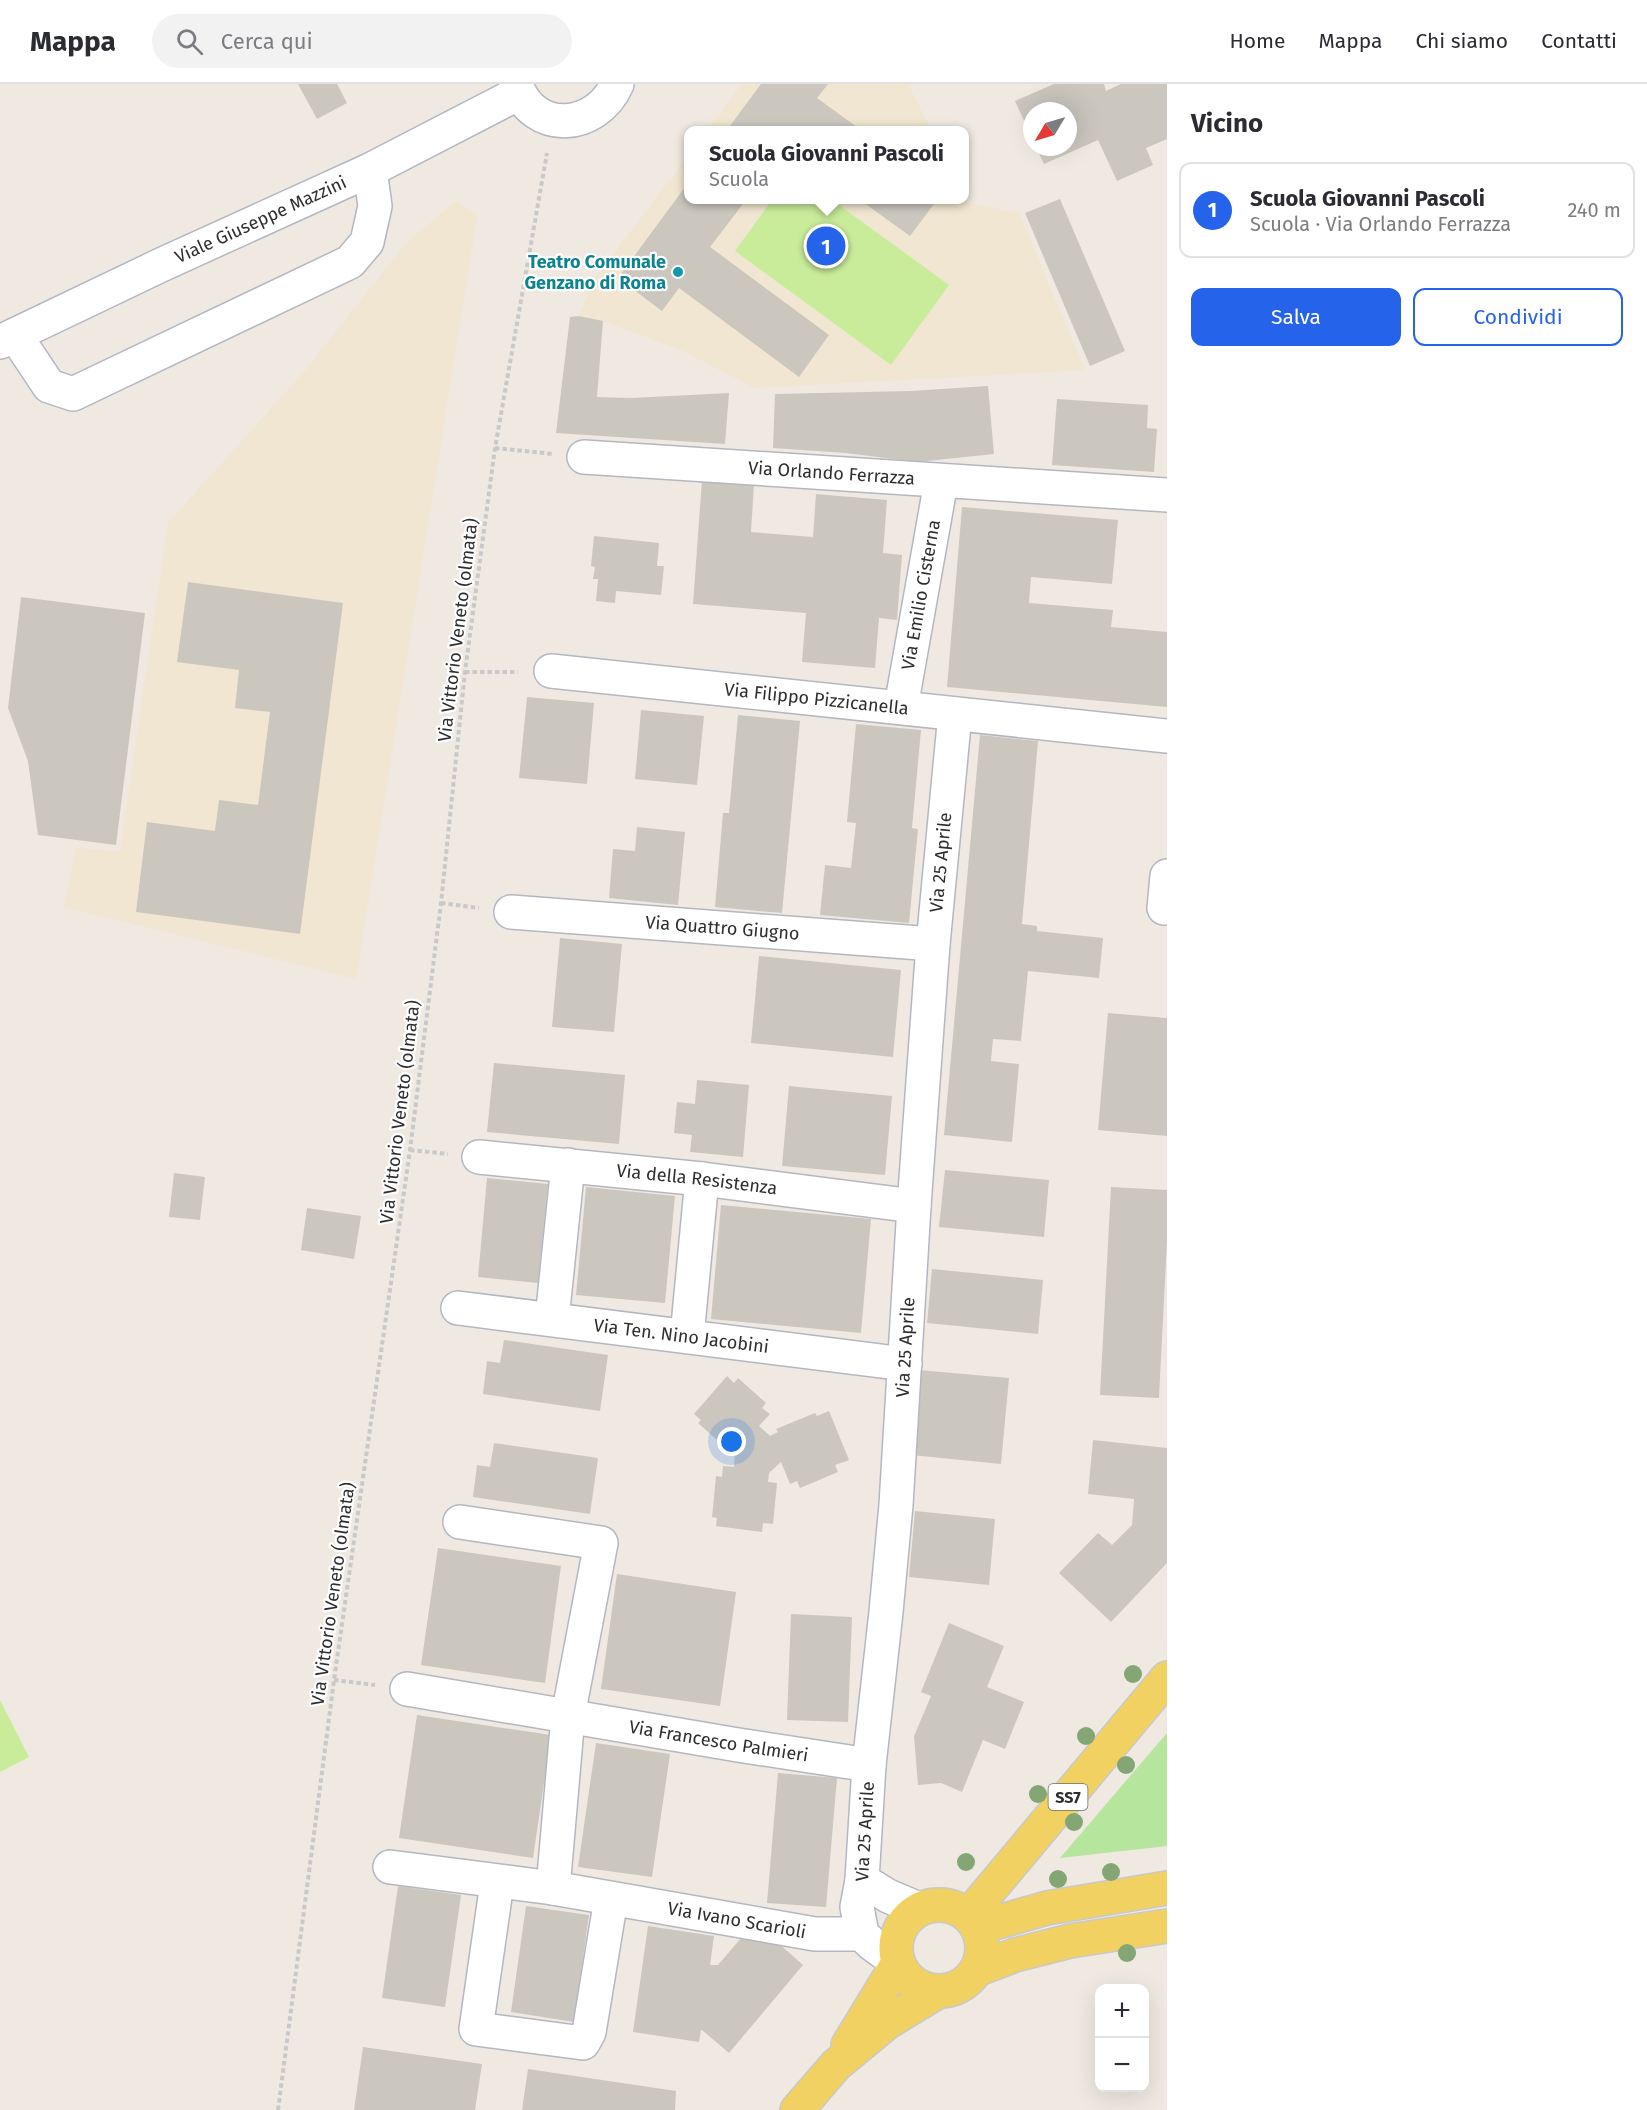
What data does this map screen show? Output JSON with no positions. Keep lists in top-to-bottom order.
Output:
{
  "streets": {
    "main road": ["SS7"],
    "street": [
      "Viale Giuseppe Mazzini",
      "Via Orlando Ferrazza",
      "Via Emilio Cisterna",
      "Via Filippo Pizzicanella",
      "Via 25 Aprile",
      "Via Quattro Giugno",
      "Via della Resistenza",
      "Via Ten. Nino Jacobini",
      "Via Francesco Palmieri",
      "Via Ivano Scarioli"
    ],
    "path": ["Via Vittorio Veneto (olmata)"]
  },
  "crossings": [
    ["Via Orlando Ferrazza", "Via Emilio Cisterna"],
    ["Via Emilio Cisterna", "Via Filippo Pizzicanella"],
    ["Via Filippo Pizzicanella", "Via 25 Aprile"],
    ["Via 25 Aprile", "Via Quattro Giugno"],
    ["Via 25 Aprile", "Via della Resistenza"],
    ["Via 25 Aprile", "Via Ten. Nino Jacobini"],
    ["Via 25 Aprile", "Via Francesco Palmieri"],
    ["Via 25 Aprile", "Via Ivano Scarioli"]
  ],
  "places": ["Teatro Comunale Genzano di Roma"],
  "north": "bottom left",
  "page": {
    "header": "Mappa",
    "search": "Cerca qui",
    "nav": [
      "Home",
      "Mappa",
      "Chi siamo",
      "Contatti"
    ],
    "heading": "Vicino",
    "popup": ["Scuola Giovanni Pascoli", "Scuola"],
    "list": [
      {
        "mark": "1",
        "name": "Scuola Giovanni Pascoli",
        "note": "Scuola · Via Orlando Ferrazza",
        "value": "240 m"
      }
    ],
    "pins": "1",
    "buttons": ["Salva", "Condividi"],
    "map_buttons": ["+", "−"]
  }
}
